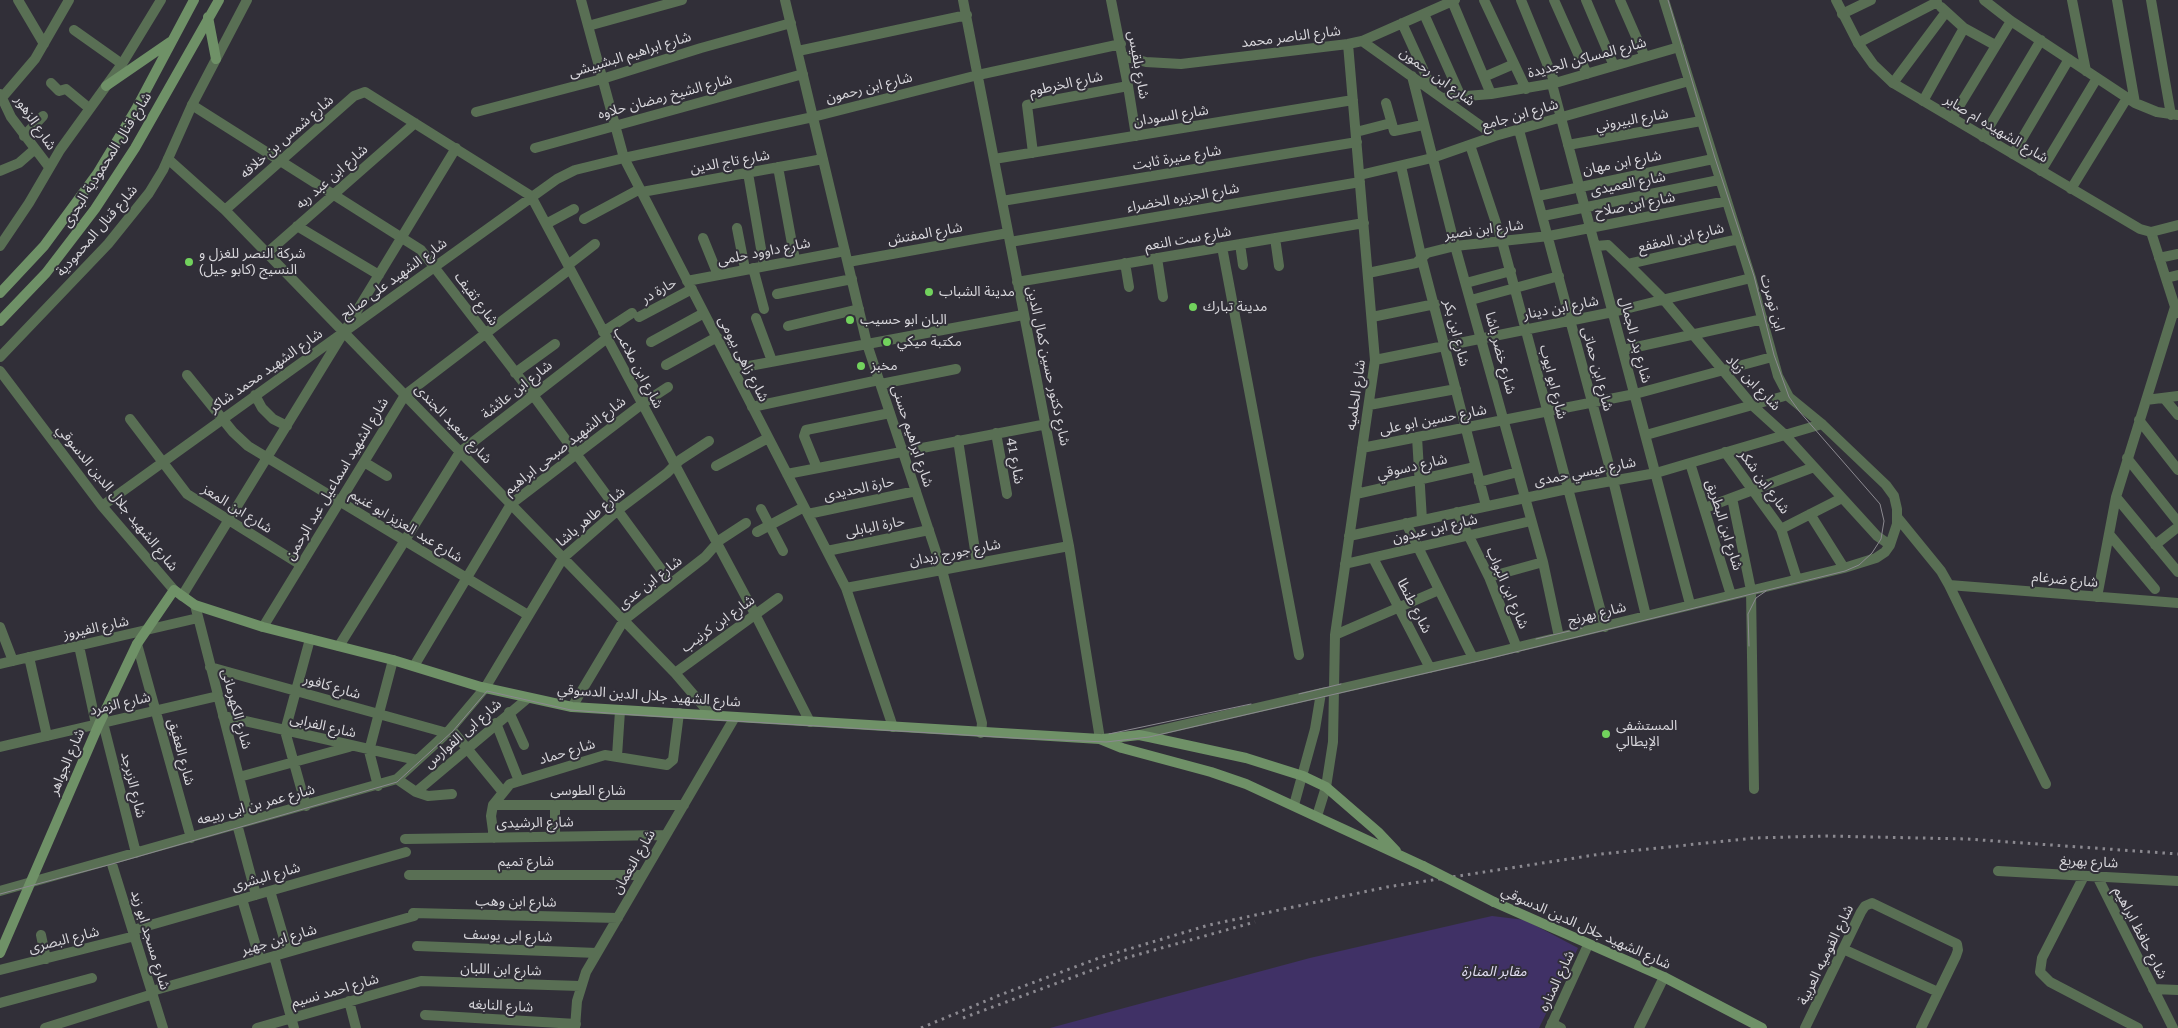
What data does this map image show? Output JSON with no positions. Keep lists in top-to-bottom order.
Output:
{
  "streets": {
    "main road": ["شارع قنال المحمودية البحرى", "شارع الشهيد جلال الدين الدسوقي", "شارع الجواهر"],
    "street": [
      "شارع الناصر محمد",
      "شارع ابراهيم البشبيشى",
      "شارع المساكن الجديدة",
      "شارع بلقيس",
      "شارع ابن رحمون",
      "شارع الخرطوم",
      "شارع الشيخ رمضان حلاوه",
      "شارع ابن جامع",
      "شارع السودان",
      "شارع البيروني",
      "شارع الزهور",
      "شارع الشهيده ام صابر",
      "شارع شمس بن خلافه",
      "شارع منيرة ثابت",
      "شارع تاج الدين",
      "شارع ابن مهان",
      "شارع ابن عبد ربه",
      "شارع العميدى",
      "شارع الجزيره الخضراء",
      "شارع ابن صلاح",
      "شارع ابن نصير",
      "شارع قنال المحمودية",
      "شارع المفتش",
      "شارع ابن المقفع",
      "شارع ست النعم",
      "شارع داوود حلمى",
      "شارع الشهيد على صالح",
      "حارة در",
      "شارع ثقيف",
      "ابن تومرت",
      "شارع ابن دينار",
      "شارع ابن بكر",
      "شارع بدر الجمال",
      "شارع خضر باشا",
      "شارع زاهى بيومى",
      "شارع دكتور حسين كمال الدين",
      "شارع ابن ملاعب",
      "شارع ابن حماتى",
      "شارع الشهيد محمد شاكر",
      "شارع ابو ايوب",
      "شارع ابن زياد",
      "شارع ابن عائشة",
      "شارع الحلميه",
      "شارع حسين ابو على",
      "شارع سعيد الجندى",
      "شارع ابراهيم حسنى",
      "شارع الشهيد صبحى ابراهيم",
      "شارع 41",
      "شارع دسوقي",
      "شارع عيسي حمدى",
      "شارع الشهيد اسماعيل عبد الرحمن",
      "شارع ابن شكر",
      "حارة الحديدى",
      "شارع ابن المعز",
      "شارع طاهر باشا",
      "شارع ابن البطريق",
      "شارع عبد العزيز ابو غنيم",
      "حارة البابلى",
      "شارع ابن عبدون",
      "شارع جورج زيدان",
      "شارع ضرغام",
      "شارع ابن عدى",
      "شارع ابن البواب",
      "شارع طنطا",
      "شارع بهرنج",
      "شارع ابن كرنيب",
      "شارع الفيروز",
      "شارع كافور",
      "شارع الزمرد",
      "شارع الكهرمانى",
      "شارع الفرابى",
      "شارع ابى الفوارس",
      "شارع العقيق",
      "شارع حماد",
      "شارع الزبرجد",
      "شارع الطوسى",
      "شارع عمر بن ابى ربيعه",
      "شارع الرشيدى",
      "شارع تميم",
      "شارع النعمان",
      "شارع بهريغ",
      "شارع البشرى",
      "شارع ابن وهب",
      "شارع حافظ ابراهيم",
      "شارع ابى يوسف",
      "شارع البصرى",
      "شارع مسجد ابو زيد",
      "شارع ابن جهير",
      "شارع القوميه العربية",
      "شارع ابن اللبان",
      "شارع المناره",
      "شارع احمد نسيم",
      "شارع النابغه"
    ]
  },
  "crossings": [
    ["شارع الناصر محمد", "شارع بلقيس"],
    ["شارع الناصر محمد", "شارع ابن رحمون"],
    ["شارع الناصر محمد", "شارع الحلميه"],
    ["شارع ابراهيم البشبيشى", "شارع زاهى بيومى"],
    ["شارع ابراهيم البشبيشى", "شارع ابراهيم حسنى"],
    ["شارع المساكن الجديدة", "شارع ابن رحمون"],
    ["شارع المساكن الجديدة", "ابن تومرت"],
    ["شارع المساكن الجديدة", "شارع بدر الجمال"],
    ["شارع بلقيس", "شارع ابن رحمون"],
    ["شارع بلقيس", "شارع الخرطوم"],
    ["شارع بلقيس", "شارع السودان"],
    ["شارع ابن رحمون", "شارع ابن جامع"],
    ["شارع ابن رحمون", "شارع الشهيد على صالح"],
    ["شارع ابن رحمون", "شارع خضر باشا"],
    ["شارع ابن رحمون", "شارع زاهى بيومى"],
    ["شارع ابن رحمون", "شارع دكتور حسين كمال الدين"],
    ["شارع ابن رحمون", "شارع ابراهيم حسنى"],
    ["شارع الخرطوم", "شارع السودان"],
    ["شارع الشيخ رمضان حلاوه", "شارع زاهى بيومى"],
    ["شارع الشيخ رمضان حلاوه", "شارع ابراهيم حسنى"],
    ["شارع ابن جامع", "شارع الجزيره الخضراء"],
    ["شارع ابن جامع", "ابن تومرت"],
    ["شارع ابن جامع", "شارع ابن بكر"],
    ["شارع ابن جامع", "شارع بدر الجمال"],
    ["شارع ابن جامع", "شارع خضر باشا"],
    ["شارع ابن جامع", "شارع ابن حماتى"],
    ["شارع ابن جامع", "شارع ابو ايوب"],
    ["شارع ابن جامع", "شارع الحلميه"],
    ["شارع السودان", "شارع دكتور حسين كمال الدين"],
    ["شارع السودان", "شارع الحلميه"],
    ["شارع البيروني", "ابن تومرت"],
    ["شارع البيروني", "شارع بدر الجمال"],
    ["شارع شمس بن خلافه", "شارع ثقيف"],
    ["شارع شمس بن خلافه", "شارع ابن ملاعب"],
    ["شارع شمس بن خلافه", "شارع سعيد الجندى"],
    ["شارع منيرة ثابت", "شارع دكتور حسين كمال الدين"],
    ["شارع منيرة ثابت", "شارع الحلميه"],
    ["شارع تاج الدين", "شارع زاهى بيومى"],
    ["شارع تاج الدين", "شارع ابراهيم حسنى"],
    ["شارع ابن مهان", "ابن تومرت"],
    ["شارع ابن مهان", "شارع بدر الجمال"],
    ["شارع ابن مهان", "شارع ابن حماتى"],
    ["شارع ابن عبد ربه", "شارع ثقيف"],
    ["شارع ابن عبد ربه", "شارع ابن ملاعب"],
    ["شارع ابن عبد ربه", "شارع سعيد الجندى"],
    ["شارع العميدى", "ابن تومرت"],
    ["شارع العميدى", "شارع بدر الجمال"],
    ["شارع العميدى", "شارع ابن حماتى"],
    ["شارع الجزيره الخضراء", "شارع المفتش"],
    ["شارع الجزيره الخضراء", "شارع دكتور حسين كمال الدين"],
    ["شارع الجزيره الخضراء", "شارع الحلميه"],
    ["شارع ابن صلاح", "شارع ابن نصير"],
    ["شارع ابن صلاح", "ابن تومرت"],
    ["شارع ابن صلاح", "شارع بدر الجمال"],
    ["شارع ابن صلاح", "شارع ابن حماتى"],
    ["شارع ابن نصير", "شارع ابن بكر"],
    ["شارع ابن نصير", "شارع خضر باشا"],
    ["شارع ابن نصير", "شارع ابن حماتى"],
    ["شارع ابن نصير", "شارع ابو ايوب"],
    ["شارع ابن نصير", "شارع الحلميه"],
    ["شارع قنال المحمودية", "شارع ثقيف"],
    ["شارع قنال المحمودية", "شارع سعيد الجندى"],
    ["شارع المفتش", "شارع دكتور حسين كمال الدين"],
    ["شارع المفتش", "شارع ابراهيم حسنى"],
    ["شارع ابن المقفع", "ابن تومرت"],
    ["شارع ابن المقفع", "شارع ابن زياد"],
    ["شارع ست النعم", "شارع دكتور حسين كمال الدين"],
    ["شارع ست النعم", "شارع الحلميه"],
    ["شارع داوود حلمى", "حارة در"],
    ["شارع داوود حلمى", "شارع زاهى بيومى"],
    ["شارع داوود حلمى", "شارع ابراهيم حسنى"],
    ["شارع الشهيد على صالح", "شارع ثقيف"],
    ["شارع الشهيد على صالح", "شارع زاهى بيومى"],
    ["شارع الشهيد على صالح", "شارع ابن ملاعب"],
    ["شارع الشهيد على صالح", "شارع الشهيد محمد شاكر"],
    ["شارع الشهيد على صالح", "شارع سعيد الجندى"],
    ["شارع الشهيد على صالح", "شارع الشهيد جلال الدين الدسوقي"],
    ["شارع الشهيد على صالح", "شارع ابن المعز"],
    ["شارع الشهيد على صالح", "شارع عبد العزيز ابو غنيم"],
    ["شارع الشهيد على صالح", "شارع الجواهر"],
    ["حارة در", "شارع زاهى بيومى"],
    ["حارة در", "شارع ابن ملاعب"],
    ["حارة در", "شارع ابن عائشة"],
    ["شارع ثقيف", "شارع الشهيد محمد شاكر"],
    ["شارع ثقيف", "شارع ابن عائشة"],
    ["شارع ثقيف", "شارع الشهيد صبحى ابراهيم"],
    ["شارع ثقيف", "شارع الشهيد اسماعيل عبد الرحمن"],
    ["شارع ثقيف", "شارع طاهر باشا"],
    ["شارع ثقيف", "شارع ابن عدى"],
    ["ابن تومرت", "شارع ابن دينار"],
    ["ابن تومرت", "شارع ابن زياد"],
    ["ابن تومرت", "شارع حسين ابو على"],
    ["ابن تومرت", "شارع عيسي حمدى"],
    ["ابن تومرت", "شارع بهرنج"],
    ["شارع ابن دينار", "شارع ابن بكر"],
    ["شارع ابن دينار", "شارع بدر الجمال"],
    ["شارع ابن دينار", "شارع خضر باشا"],
    ["شارع ابن دينار", "شارع ابن حماتى"],
    ["شارع ابن دينار", "شارع ابو ايوب"],
    ["شارع ابن دينار", "شارع ابن زياد"],
    ["شارع ابن دينار", "شارع الحلميه"],
    ["شارع ابن بكر", "شارع حسين ابو على"],
    ["شارع ابن بكر", "شارع دسوقي"],
    ["شارع ابن بكر", "شارع عيسي حمدى"],
    ["شارع بدر الجمال", "شارع ابن زياد"],
    ["شارع بدر الجمال", "شارع حسين ابو على"],
    ["شارع بدر الجمال", "شارع عيسي حمدى"],
    ["شارع بدر الجمال", "شارع بهرنج"],
    ["شارع خضر باشا", "شارع حسين ابو على"],
    ["شارع خضر باشا", "شارع عيسي حمدى"],
    ["شارع خضر باشا", "شارع ابن عبدون"],
    ["شارع خضر باشا", "شارع بهرنج"],
    ["شارع زاهى بيومى", "حارة الحديدى"],
    ["شارع زاهى بيومى", "شارع الشهيد جلال الدين الدسوقي"],
    ["شارع زاهى بيومى", "حارة البابلى"],
    ["شارع زاهى بيومى", "شارع جورج زيدان"],
    ["شارع دكتور حسين كمال الدين", "شارع الشهيد جلال الدين الدسوقي"],
    ["شارع دكتور حسين كمال الدين", "شارع جورج زيدان"],
    ["شارع ابن ملاعب", "شارع الشهيد محمد شاكر"],
    ["شارع ابن ملاعب", "شارع ابن عائشة"],
    ["شارع ابن ملاعب", "شارع الشهيد صبحى ابراهيم"],
    ["شارع ابن ملاعب", "شارع الشهيد اسماعيل عبد الرحمن"],
    ["شارع ابن ملاعب", "شارع الشهيد جلال الدين الدسوقي"],
    ["شارع ابن ملاعب", "شارع طاهر باشا"],
    ["شارع ابن ملاعب", "شارع ابن عدى"],
    ["شارع ابن ملاعب", "شارع ابن كرنيب"],
    ["شارع ابن حماتى", "شارع حسين ابو على"],
    ["شارع ابن حماتى", "شارع عيسي حمدى"],
    ["شارع ابن حماتى", "شارع بهرنج"],
    ["شارع الشهيد محمد شاكر", "شارع سعيد الجندى"],
    ["شارع الشهيد محمد شاكر", "شارع الشهيد جلال الدين الدسوقي"],
    ["شارع الشهيد محمد شاكر", "شارع ابن المعز"],
    ["شارع الشهيد محمد شاكر", "شارع عبد العزيز ابو غنيم"],
    ["شارع ابو ايوب", "شارع حسين ابو على"],
    ["شارع ابو ايوب", "شارع عيسي حمدى"],
    ["شارع ابو ايوب", "شارع بهرنج"],
    ["شارع ابن زياد", "شارع حسين ابو على"],
    ["شارع ابن زياد", "شارع عيسي حمدى"],
    ["شارع ابن زياد", "شارع ابن شكر"],
    ["شارع ابن زياد", "شارع بهرنج"],
    ["شارع ابن عائشة", "شارع سعيد الجندى"],
    ["شارع ابن عائشة", "شارع الشهيد جلال الدين الدسوقي"],
    ["شارع ابن عائشة", "شارع عبد العزيز ابو غنيم"],
    ["شارع الحلميه", "شارع حسين ابو على"],
    ["شارع الحلميه", "شارع دسوقي"],
    ["شارع الحلميه", "شارع عيسي حمدى"],
    ["شارع الحلميه", "شارع الشهيد جلال الدين الدسوقي"],
    ["شارع الحلميه", "شارع ابن عبدون"],
    ["شارع الحلميه", "شارع بهرنج"],
    ["شارع سعيد الجندى", "شارع الشهيد صبحى ابراهيم"],
    ["شارع سعيد الجندى", "شارع الشهيد اسماعيل عبد الرحمن"],
    ["شارع سعيد الجندى", "شارع الشهيد جلال الدين الدسوقي"],
    ["شارع سعيد الجندى", "شارع طاهر باشا"],
    ["شارع سعيد الجندى", "شارع ابن عدى"],
    ["شارع سعيد الجندى", "شارع ابن كرنيب"],
    ["شارع ابراهيم حسنى", "حارة الحديدى"],
    ["شارع ابراهيم حسنى", "شارع الشهيد جلال الدين الدسوقي"],
    ["شارع ابراهيم حسنى", "حارة البابلى"],
    ["شارع ابراهيم حسنى", "شارع جورج زيدان"],
    ["شارع الشهيد صبحى ابراهيم", "شارع الشهيد جلال الدين الدسوقي"],
    ["شارع الشهيد صبحى ابراهيم", "شارع عبد العزيز ابو غنيم"],
    ["شارع عيسي حمدى", "شارع ابن شكر"],
    ["شارع عيسي حمدى", "شارع ابن البطريق"],
    ["شارع عيسي حمدى", "شارع ابن البواب"],
    ["شارع الشهيد اسماعيل عبد الرحمن", "شارع الشهيد جلال الدين الدسوقي"],
    ["شارع الشهيد اسماعيل عبد الرحمن", "شارع ابن المعز"],
    ["شارع الشهيد اسماعيل عبد الرحمن", "شارع عبد العزيز ابو غنيم"],
    ["شارع ابن شكر", "شارع بهرنج"],
    ["شارع الشهيد جلال الدين الدسوقي", "شارع طاهر باشا"],
    ["شارع الشهيد جلال الدين الدسوقي", "شارع ابن عدى"],
    ["شارع الشهيد جلال الدين الدسوقي", "شارع بهرنج"],
    ["شارع الشهيد جلال الدين الدسوقي", "شارع الكهرمانى"],
    ["شارع الشهيد جلال الدين الدسوقي", "شارع ابى الفوارس"],
    ["شارع الشهيد جلال الدين الدسوقي", "شارع حماد"],
    ["شارع الشهيد جلال الدين الدسوقي", "شارع الجواهر"],
    ["شارع الشهيد جلال الدين الدسوقي", "شارع عمر بن ابى ربيعه"],
    ["شارع الشهيد جلال الدين الدسوقي", "شارع النعمان"],
    ["شارع الشهيد جلال الدين الدسوقي", "شارع المناره"],
    ["شارع طاهر باشا", "شارع عبد العزيز ابو غنيم"],
    ["شارع طاهر باشا", "شارع عمر بن ابى ربيعه"],
    ["شارع ابن البطريق", "شارع بهرنج"],
    ["شارع ابن عبدون", "شارع ابن البواب"],
    ["شارع ابن عبدون", "شارع طنطا"],
    ["شارع ابن البواب", "شارع بهرنج"],
    ["شارع طنطا", "شارع بهرنج"],
    ["شارع الفيروز", "شارع الكهرمانى"],
    ["شارع الفيروز", "شارع الجواهر"],
    ["شارع الفيروز", "شارع الزبرجد"],
    ["شارع كافور", "شارع الكهرمانى"],
    ["شارع كافور", "شارع عمر بن ابى ربيعه"],
    ["شارع الزمرد", "شارع الكهرمانى"],
    ["شارع الزمرد", "شارع العقيق"],
    ["شارع الزمرد", "شارع الجواهر"],
    ["شارع الزمرد", "شارع الزبرجد"],
    ["شارع الكهرمانى", "شارع الفرابى"],
    ["شارع الكهرمانى", "شارع عمر بن ابى ربيعه"],
    ["شارع الفرابى", "شارع عمر بن ابى ربيعه"],
    ["شارع العقيق", "شارع الجواهر"],
    ["شارع العقيق", "شارع عمر بن ابى ربيعه"],
    ["شارع حماد", "شارع الطوسى"],
    ["شارع الجواهر", "شارع الزبرجد"],
    ["شارع الجواهر", "شارع عمر بن ابى ربيعه"],
    ["شارع الزبرجد", "شارع عمر بن ابى ربيعه"],
    ["شارع الطوسى", "شارع النعمان"],
    ["شارع عمر بن ابى ربيعه", "شارع مسجد ابو زيد"],
    ["شارع الرشيدى", "شارع النعمان"],
    ["شارع تميم", "شارع النعمان"],
    ["شارع النعمان", "شارع ابن وهب"],
    ["شارع النعمان", "شارع ابى يوسف"],
    ["شارع النعمان", "شارع ابن اللبان"],
    ["شارع النعمان", "شارع النابغه"],
    ["شارع بهريغ", "شارع حافظ ابراهيم"],
    ["شارع البشرى", "شارع البصرى"],
    ["شارع البشرى", "شارع مسجد ابو زيد"],
    ["شارع ابن وهب", "شارع ابن جهير"],
    ["شارع البصرى", "شارع مسجد ابو زيد"],
    ["شارع مسجد ابو زيد", "شارع ابن جهير"],
    ["شارع ابن اللبان", "شارع احمد نسيم"]
  ],
  "parks": ["مقابر المنارة"],
  "places": [
    "شركة النصر للغزل و النسيج (كابو جيل)",
    "مدينة الشباب",
    "مدينة تبارك",
    "البان ابو حسيب",
    "مكتبة ميكي",
    "مخبز",
    "المستشفى الإيطالي"
  ]
}
